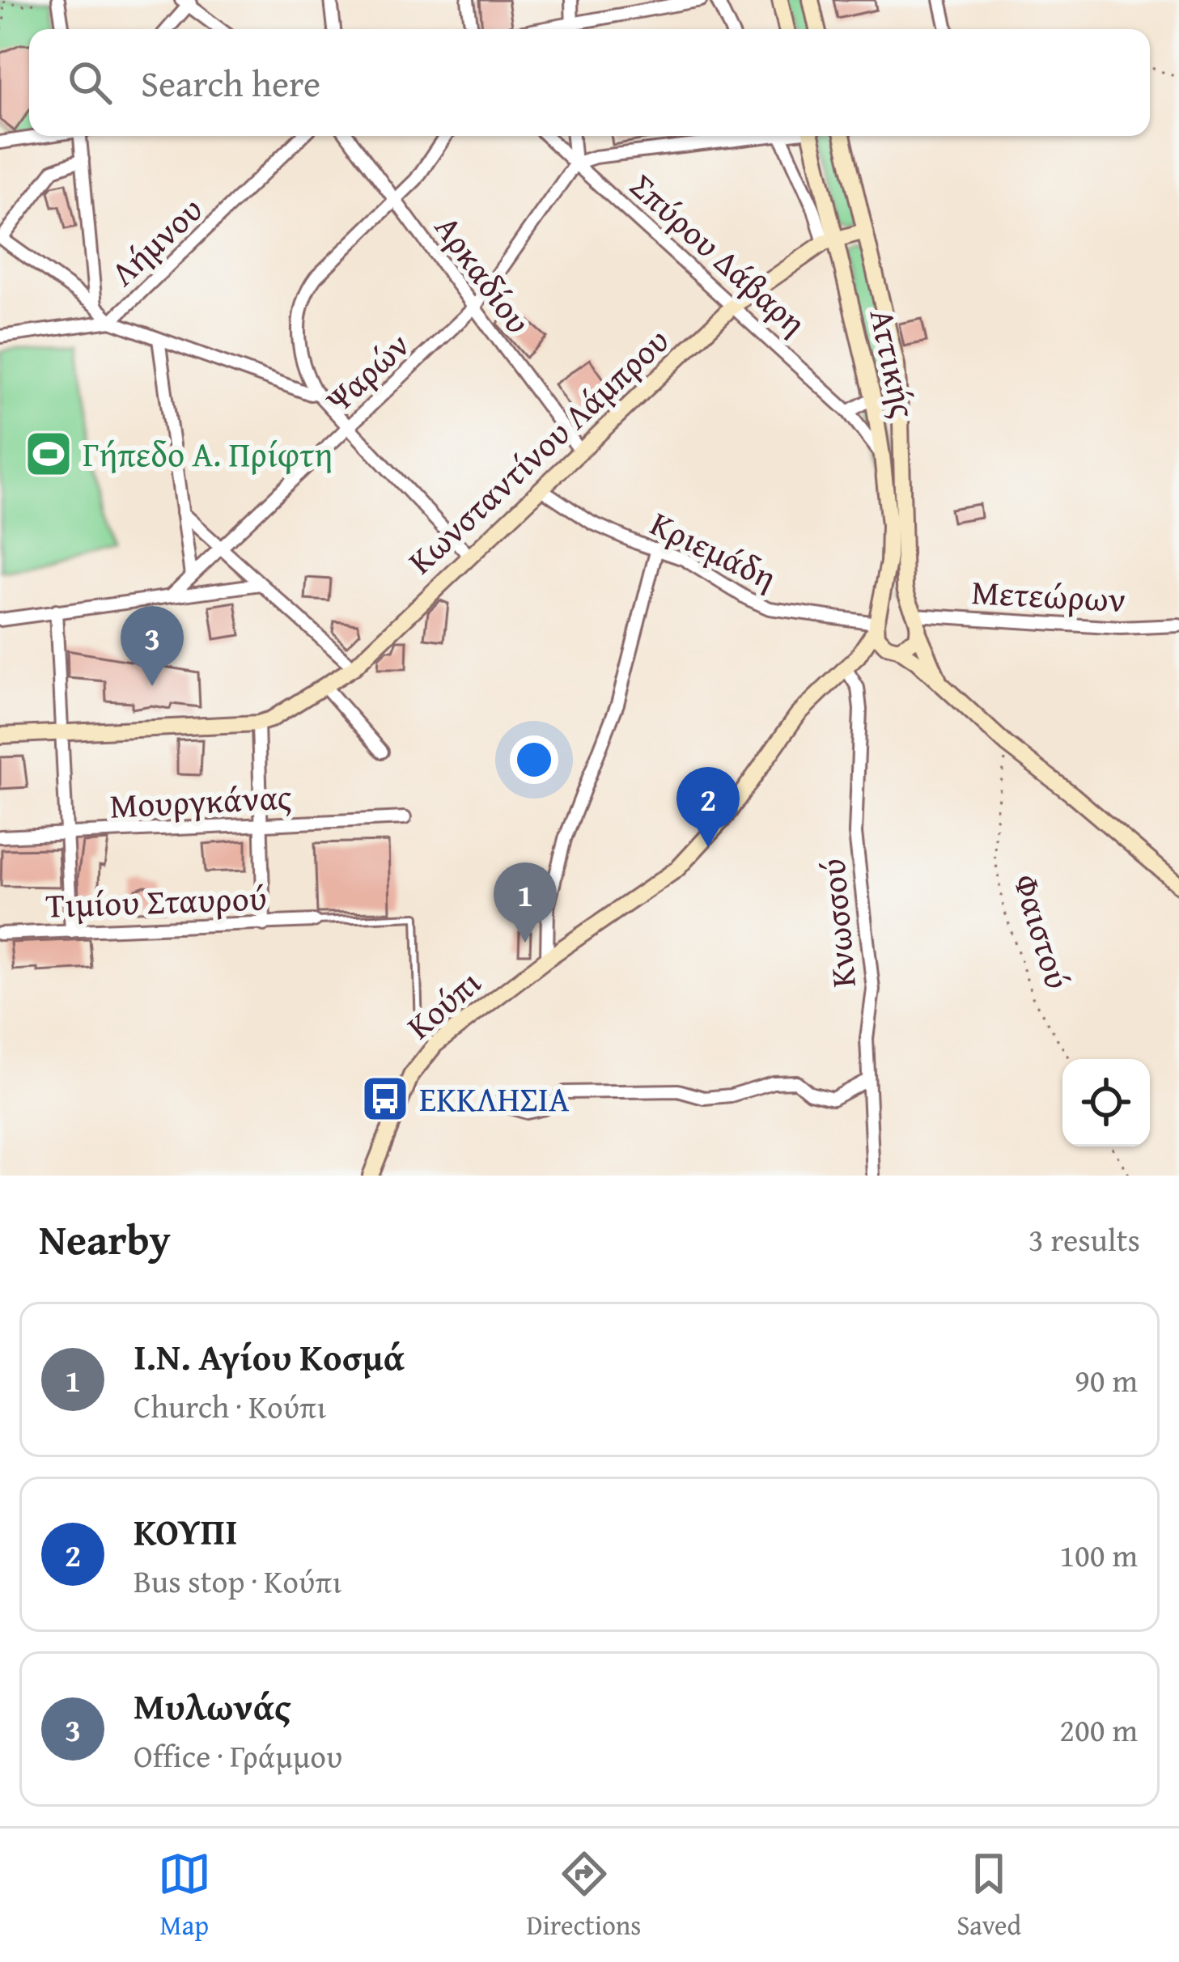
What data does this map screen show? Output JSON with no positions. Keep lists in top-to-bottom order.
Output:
{
  "streets": {
    "main road": ["Αττικής", "Κωνσταντίνου Λάμπρου", "Κούπι"],
    "street": [
      "Λήμνου",
      "Σπύρου Δάβαρη",
      "Αρκαδίου",
      "Ψαρών",
      "Κριεμάδη",
      "Μετεώρων",
      "Μουργκάνας",
      "Τιμίου Σταυρού",
      "Κνωσσού"
    ],
    "path": ["Φαιστού"]
  },
  "crossings": [
    ["Σπύρου Δάβαρη", "Αττικής"],
    ["Σπύρου Δάβαρη", "Ψαρών"],
    ["Σπύρου Δάβαρη", "Κωνσταντίνου Λάμπρου"],
    ["Αρκαδίου", "Ψαρών"],
    ["Αρκαδίου", "Κωνσταντίνου Λάμπρου"],
    ["Αττικής", "Κωνσταντίνου Λάμπρου"],
    ["Αττικής", "Κριεμάδη"],
    ["Αττικής", "Μετεώρων"],
    ["Κωνσταντίνου Λάμπρου", "Κριεμάδη"],
    ["Κριεμάδη", "Μετεώρων"],
    ["Κνωσσού", "Κούπι"]
  ],
  "places": {
    "sports": ["Γήπεδο Α. Πρίφτη"],
    "bus stop": ["ΕΚΚΛΗΣΙΑ"]
  },
  "page": {
    "search": "Search here",
    "pins": ["3", "2", "1"],
    "heading": ["Nearby", "3 results"],
    "list": [
      {
        "mark": "1",
        "name": "Ι.Ν. Αγίου Κοσμά",
        "note": "Church · Κούπι",
        "value": "90 m"
      },
      {
        "mark": "2",
        "name": "ΚΟΥΠΙ",
        "note": "Bus stop · Κούπι",
        "value": "100 m"
      },
      {
        "mark": "3",
        "name": "Μυλωνάς",
        "note": "Office · Γράμμου",
        "value": "200 m"
      }
    ],
    "nav": ["Map", "Directions", "Saved"]
  }
}
